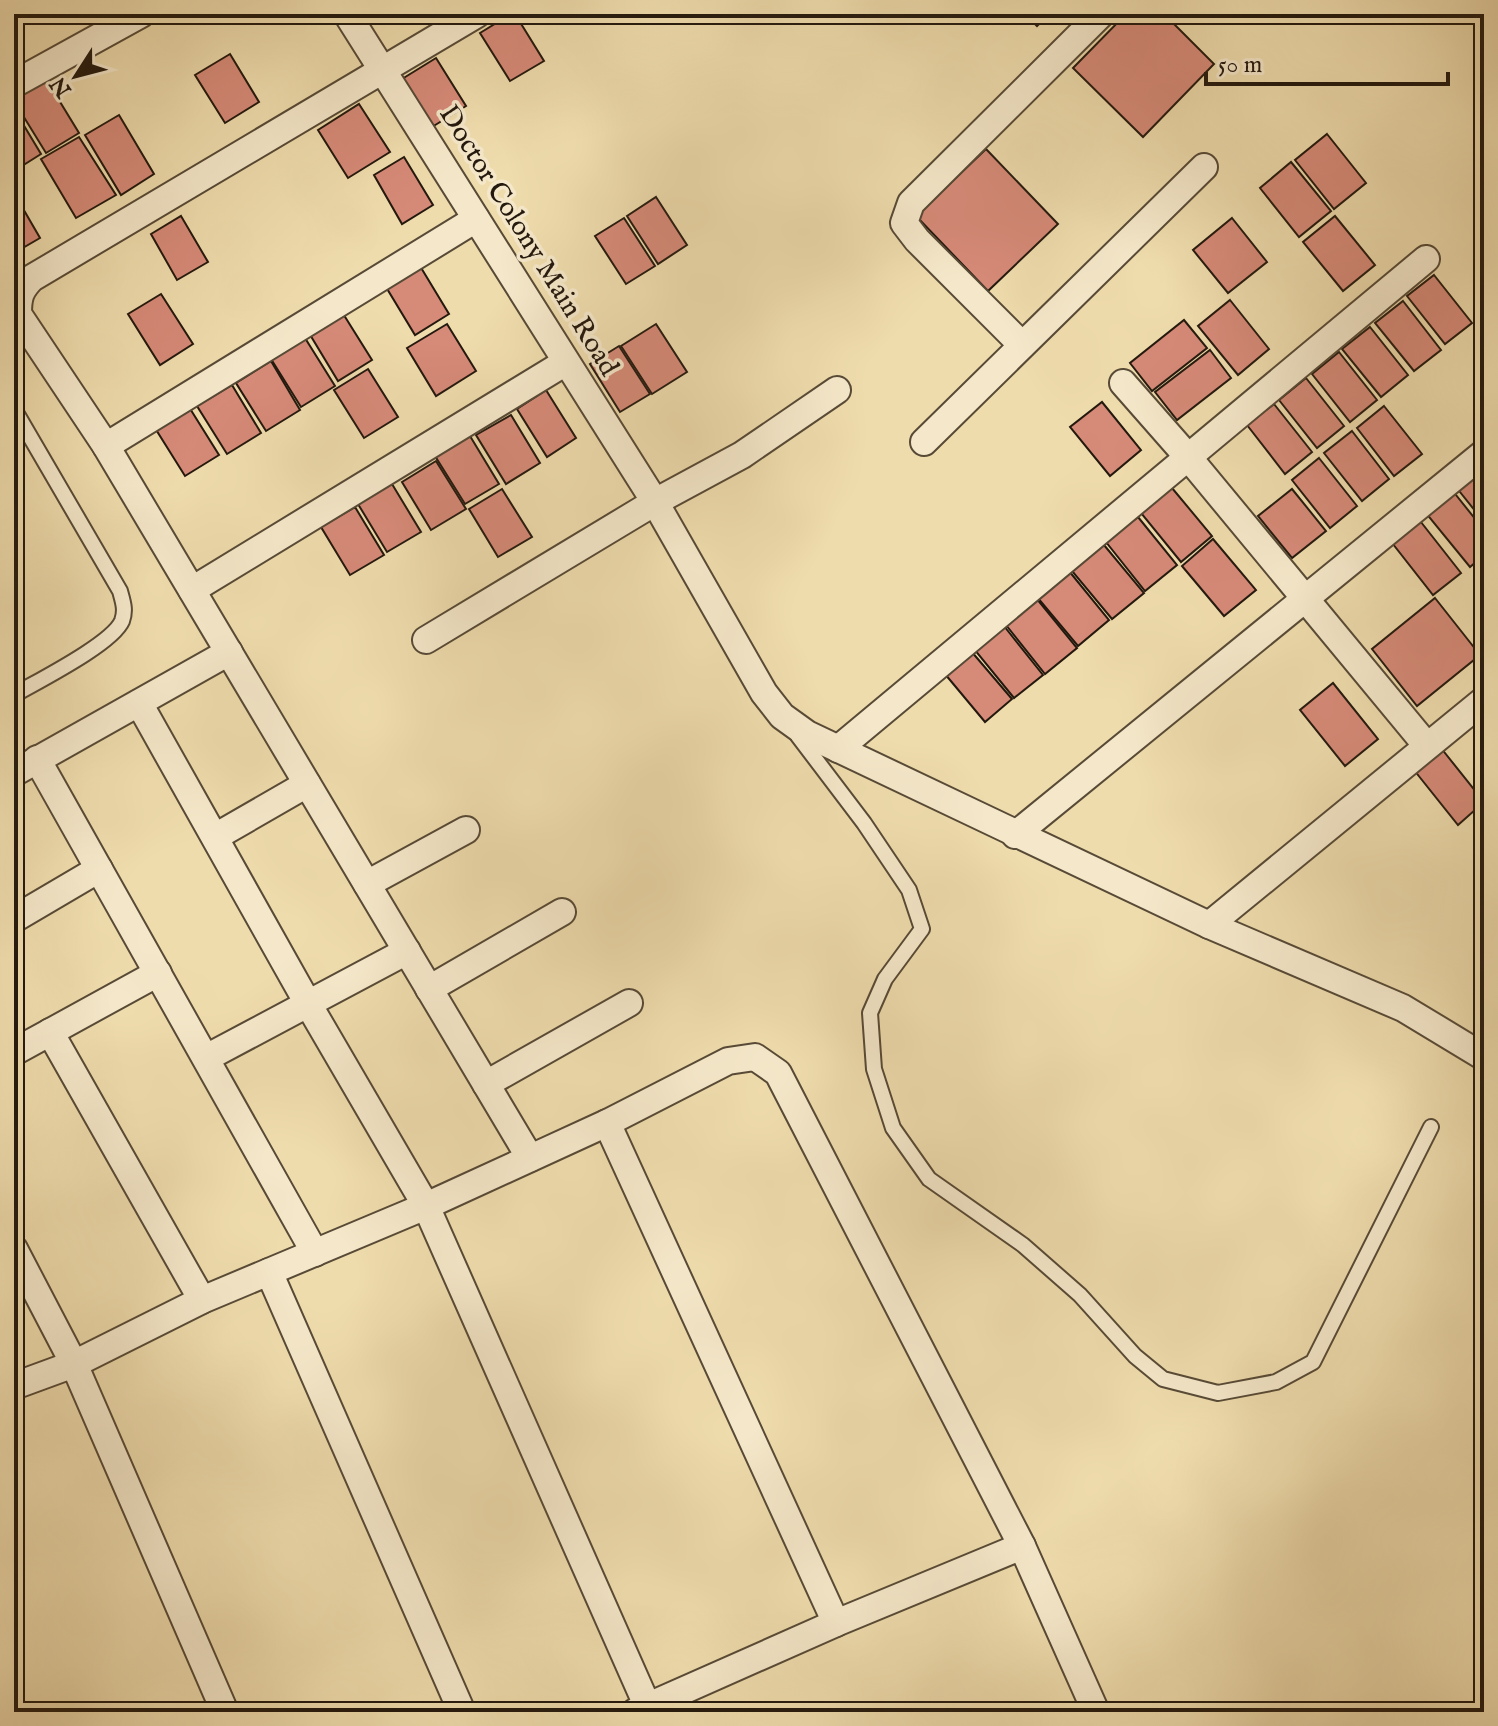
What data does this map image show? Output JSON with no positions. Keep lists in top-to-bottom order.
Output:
{
  "streets": {
    "street": ["Doctor Colony Main Road"]
  },
  "scale_bar": "50 m",
  "north": "bottom left"
}
